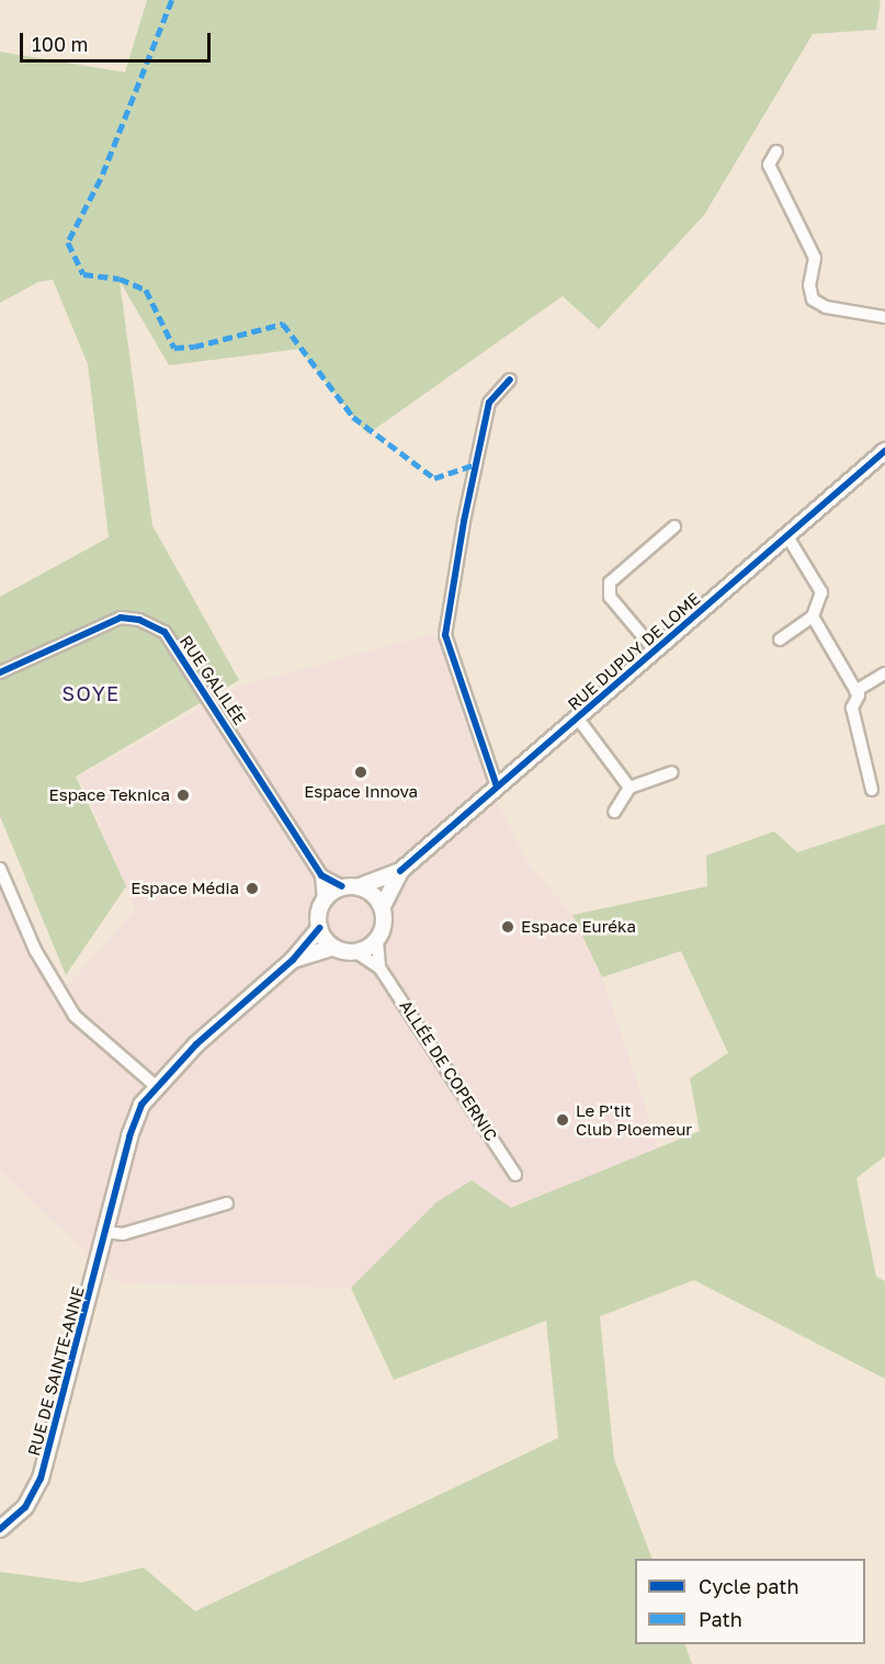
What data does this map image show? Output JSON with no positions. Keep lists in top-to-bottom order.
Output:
{
  "streets": {
    "street": [
      "RUE DUPUY DE LOME",
      "RUE GALILÉE",
      "ALLÉE DE COPERNIC",
      "RUE DE SAINTE-ANNE"
    ]
  },
  "crossings": [
    ["RUE DUPUY DE LOME", "RUE GALILÉE"],
    ["RUE DUPUY DE LOME", "ALLÉE DE COPERNIC"],
    ["RUE DUPUY DE LOME", "RUE DE SAINTE-ANNE"],
    ["RUE GALILÉE", "ALLÉE DE COPERNIC"],
    ["RUE GALILÉE", "RUE DE SAINTE-ANNE"],
    ["ALLÉE DE COPERNIC", "RUE DE SAINTE-ANNE"]
  ],
  "districts": ["SOYE"],
  "places": [
    "Espace Innova",
    "Espace Teknica",
    "Espace Média",
    "Espace Euréka",
    "Le P'tit Club Ploemeur"
  ],
  "legend": ["Cycle path", "Path"],
  "scale_bar": "100 m"
}
